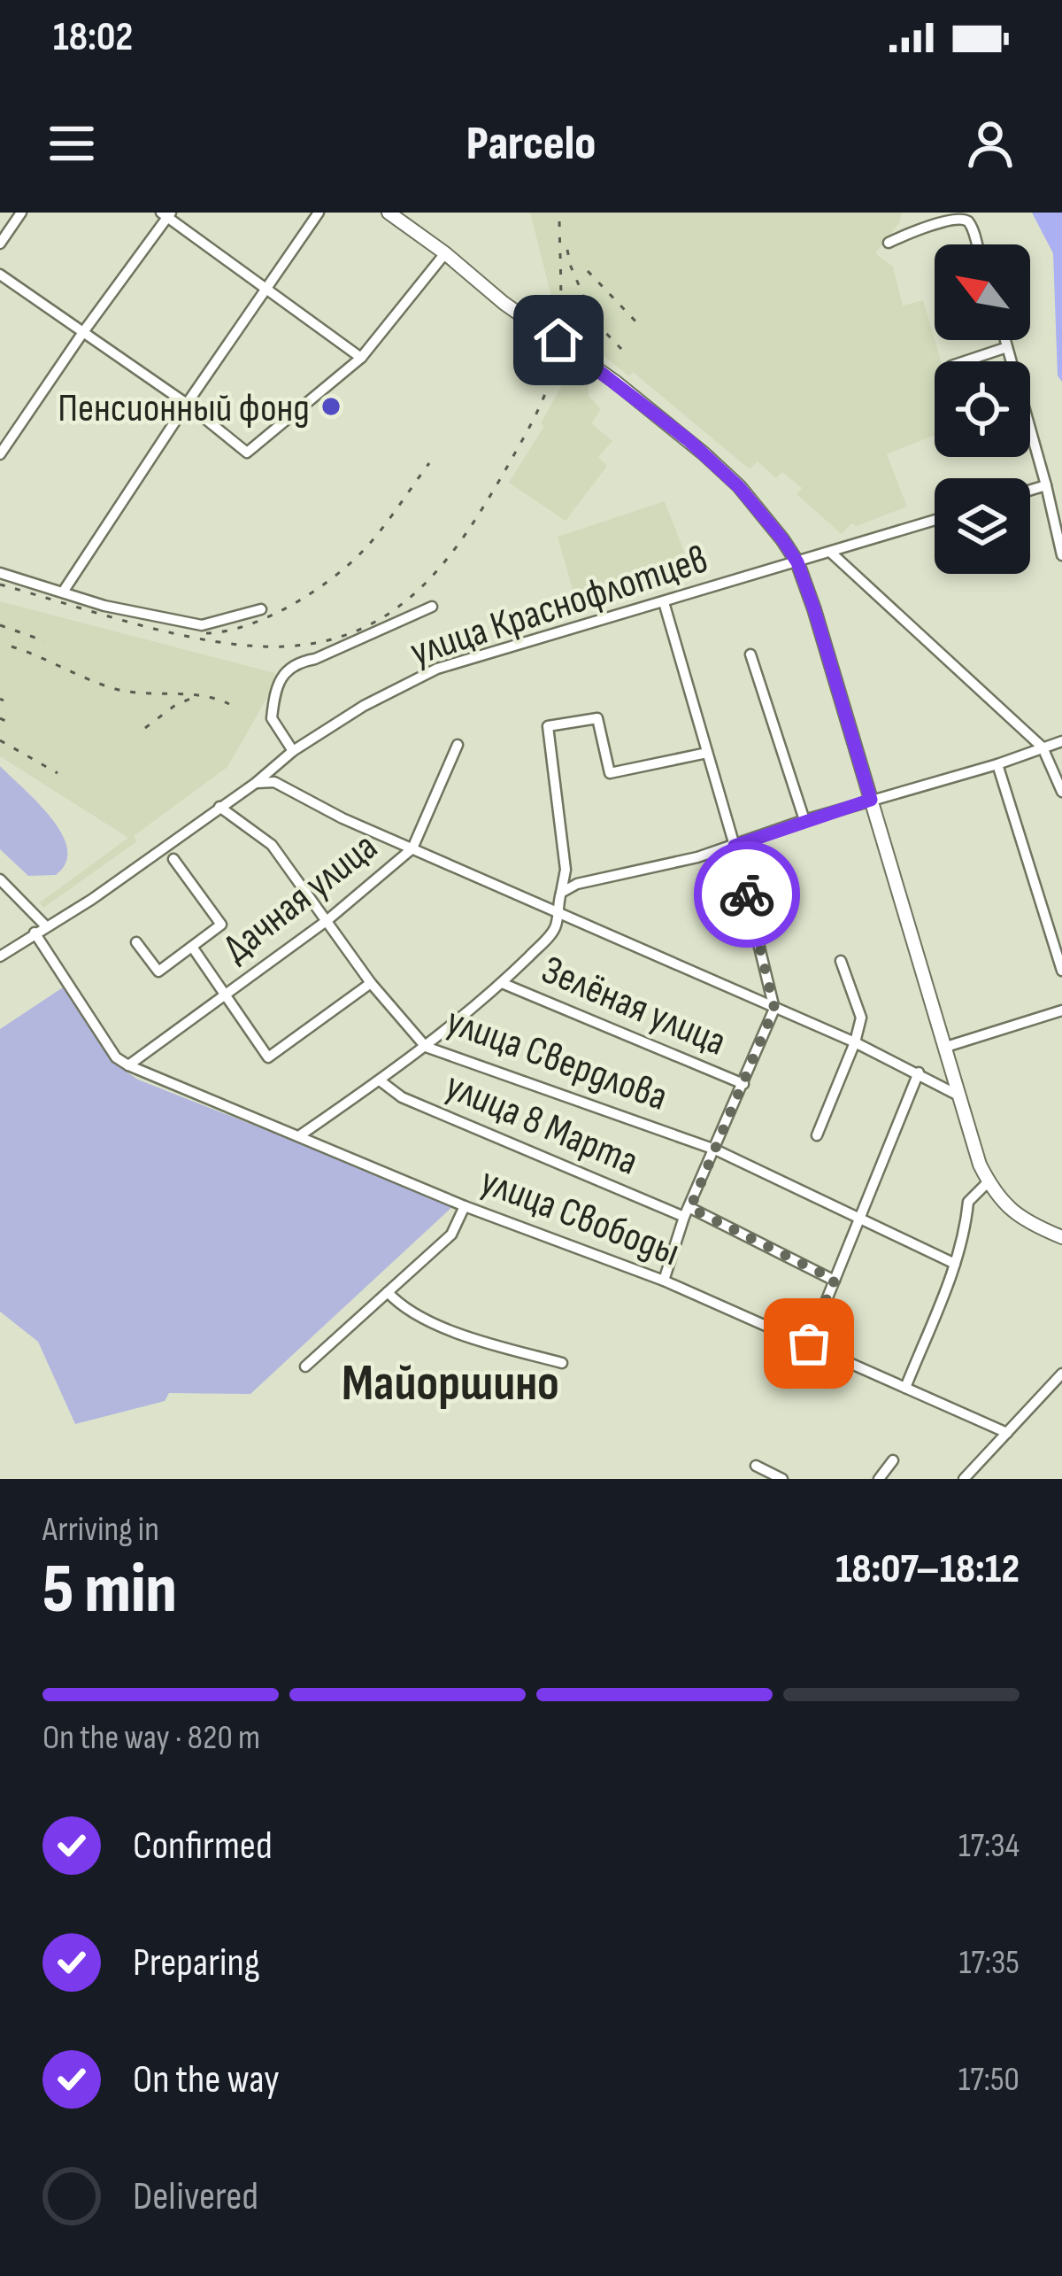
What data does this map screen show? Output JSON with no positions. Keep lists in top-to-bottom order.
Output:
{
  "streets": {
    "street": [
      "улица Краснофлотцев",
      "Дачная улица",
      "Зелёная улица",
      "улица Свердлова",
      "улица 8 Марта",
      "улица Свободы"
    ]
  },
  "crossings": [
    ["улица Краснофлотцев", "улица Свердлова"],
    ["Дачная улица", "улица Свердлова"],
    ["Дачная улица", "улица Свободы"]
  ],
  "districts": ["Майоршино"],
  "places": ["Пенсионный фонд"],
  "north": "top left",
  "page": {
    "status": "18:02",
    "header": "Parcelo",
    "heading": ["5 min", "Arriving in", "18:07–18:12"],
    "bar": "On the way · 820 m",
    "list": [
      ["Confirmed", "17:34"],
      ["Preparing", "17:35"],
      ["On the way", "17:50"],
      "Delivered"
    ]
  }
}
